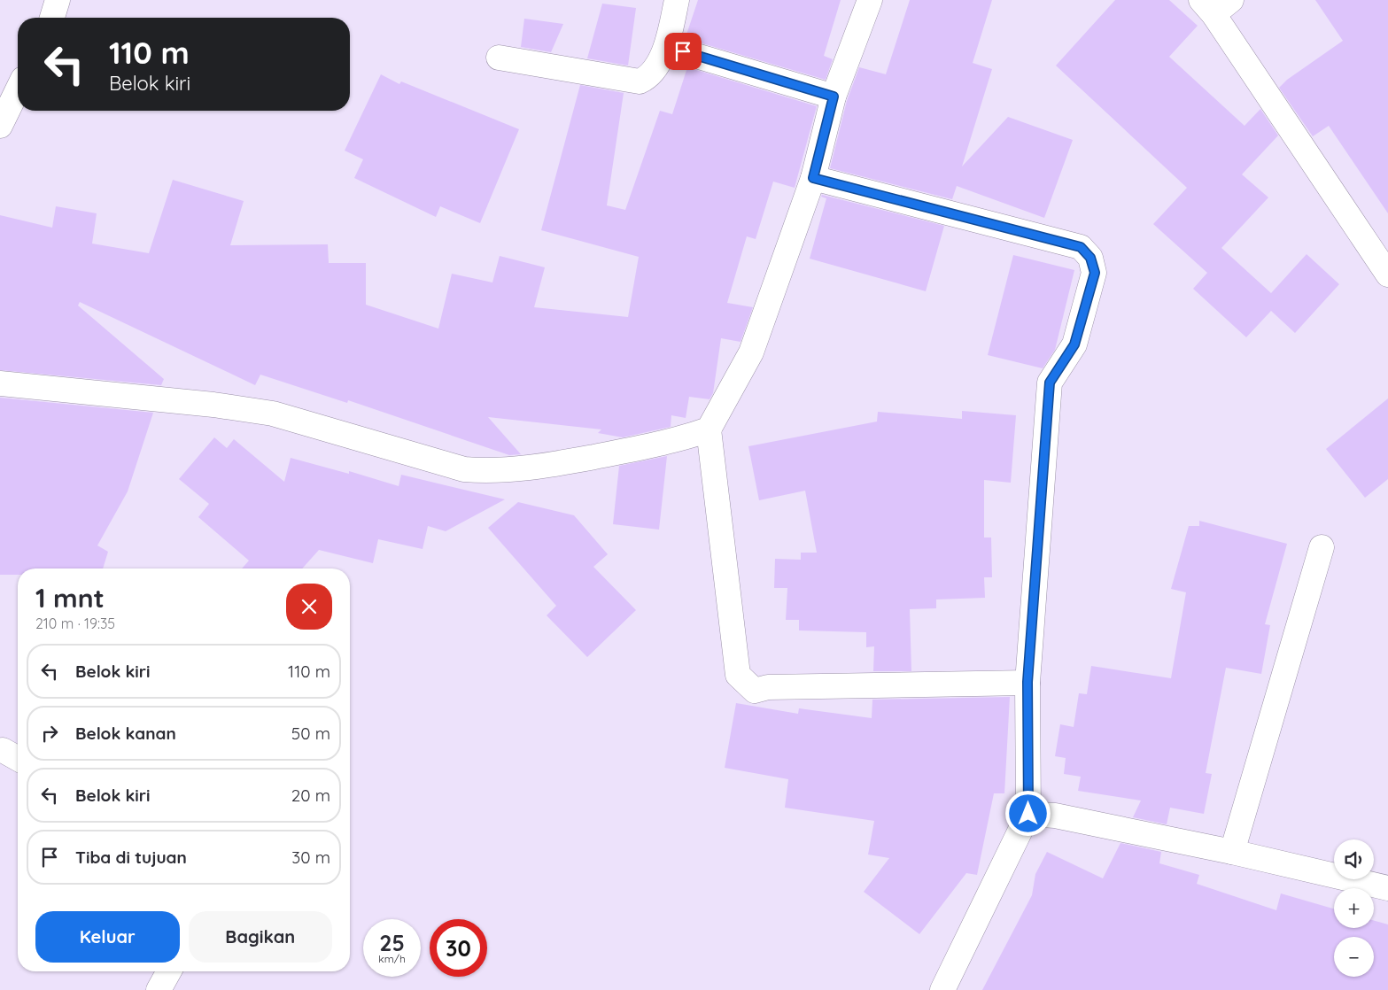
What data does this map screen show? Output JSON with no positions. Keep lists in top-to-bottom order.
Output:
{
  "page": {
    "turn": ["110 m", "Belok kiri"],
    "heading": ["1 mnt", "210 m · 19:35"],
    "list": [
      {
        "name": "Belok kiri",
        "value": "110 m"
      },
      {
        "name": "Belok kanan",
        "value": "50 m"
      },
      {
        "name": "Belok kiri",
        "value": "20 m"
      },
      {
        "name": "Tiba di tujuan",
        "value": "30 m"
      }
    ],
    "map_buttons": ["+", "−"],
    "buttons": ["Keluar", "Bagikan"],
    "speed": "25 km/h",
    "limit": "30"
  }
}
